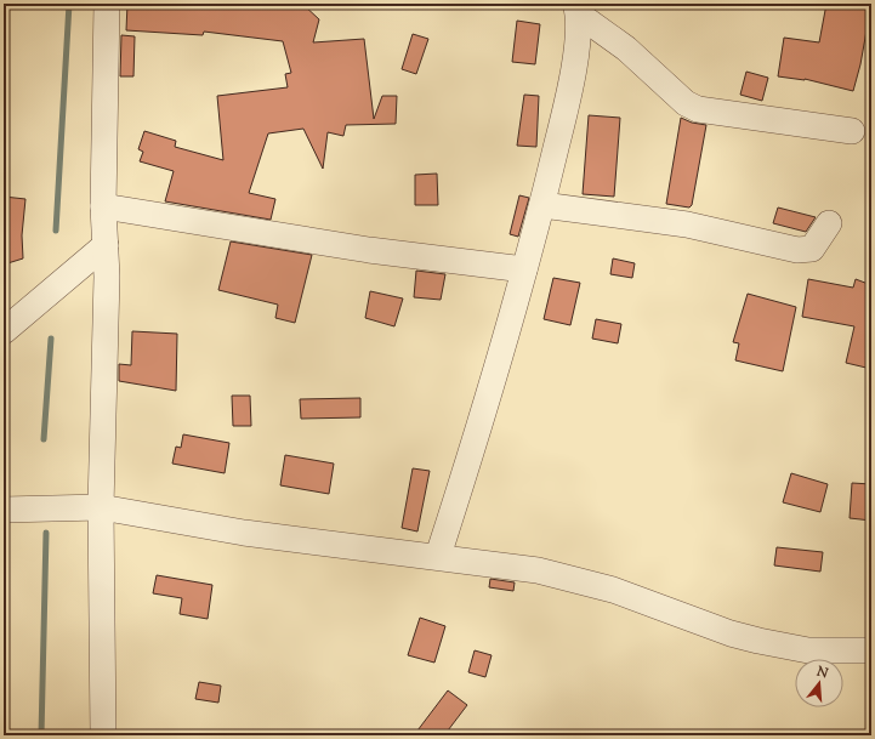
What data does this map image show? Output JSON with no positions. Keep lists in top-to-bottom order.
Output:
{
  "north": "top"
}
